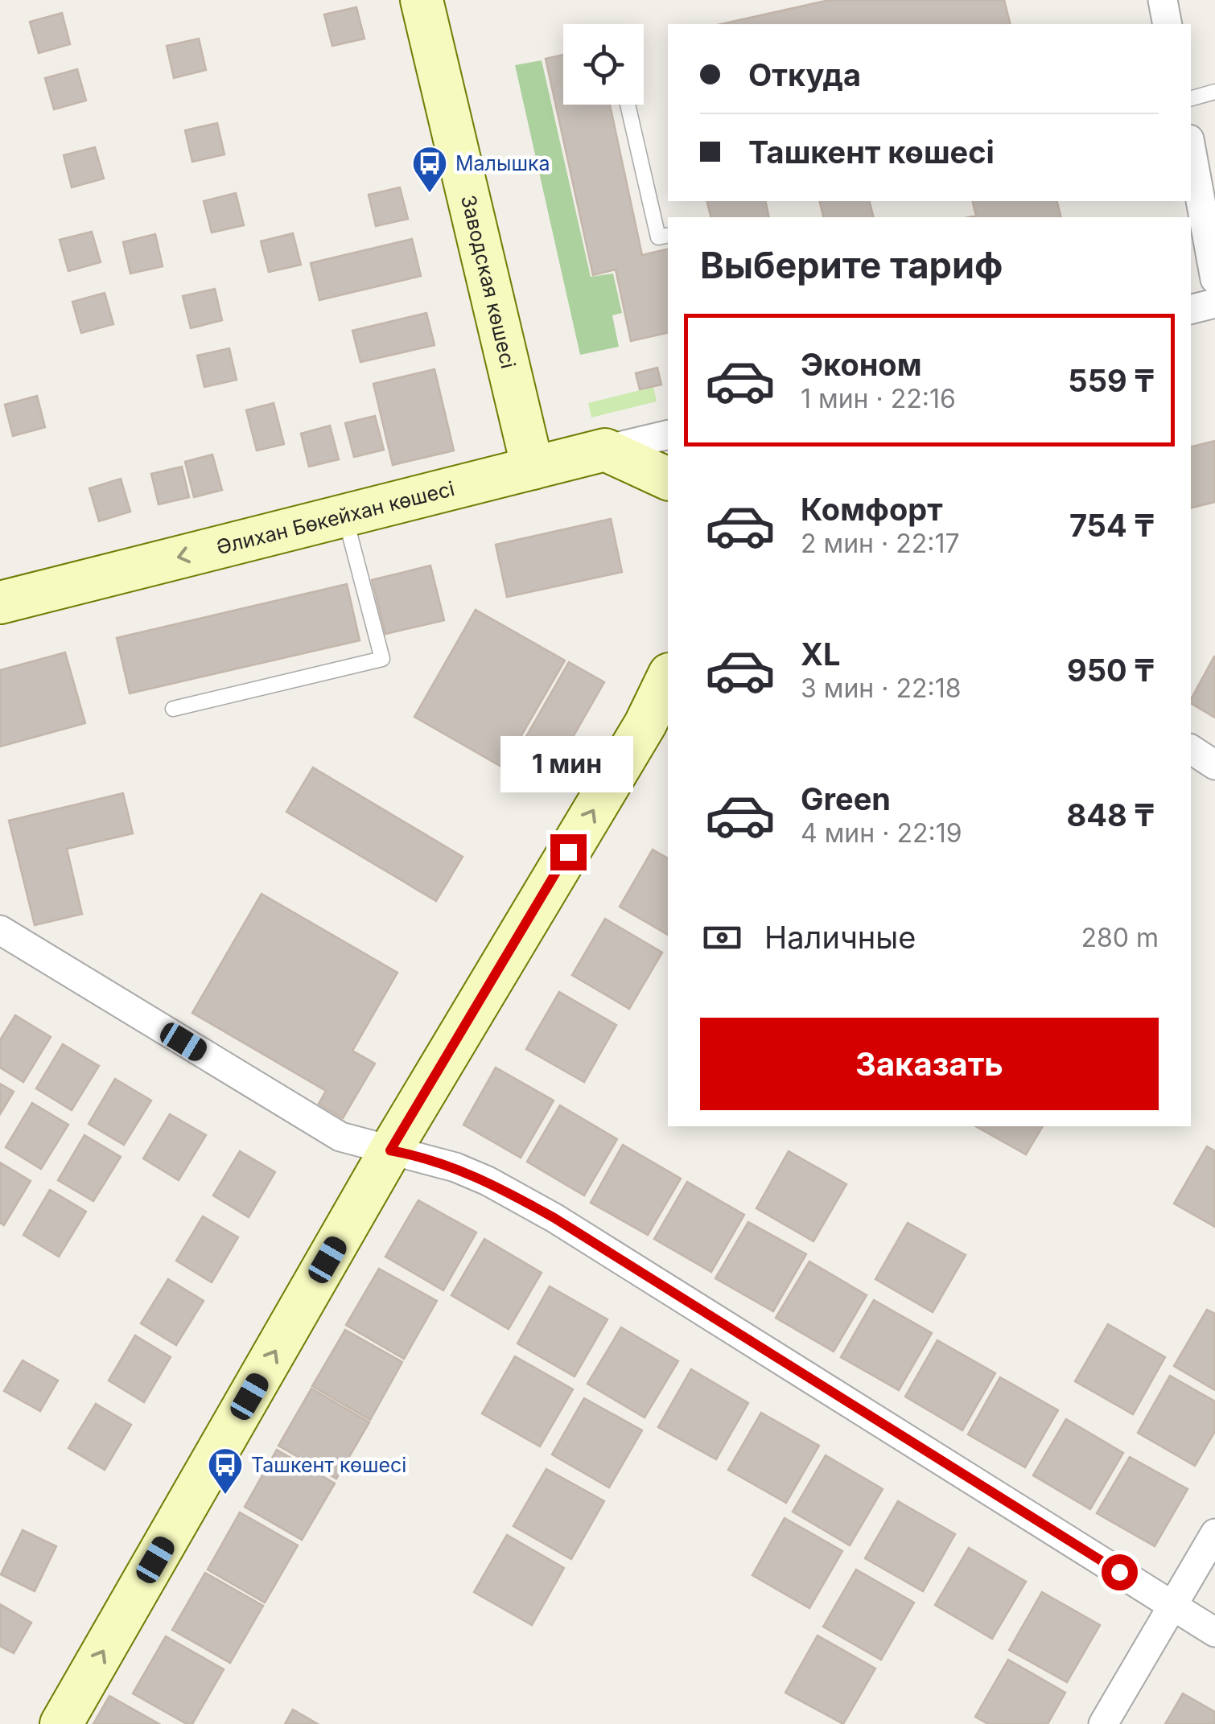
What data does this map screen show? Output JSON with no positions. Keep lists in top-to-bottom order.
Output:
{
  "streets": {
    "main road": ["Заводская көшесі", "Әлихан Бөкейхан көшесі"]
  },
  "crossings": [
    ["Заводская көшесі", "Әлихан Бөкейхан көшесі"]
  ],
  "one_way": ["Әлихан Бөкейхан көшесі"],
  "places": {
    "bus stop": ["Малышка", "Ташкент көшесі"]
  },
  "page": {
    "banner": ["Откуда", "Ташкент көшесі"],
    "heading": "Выберите тариф",
    "list": [
      {
        "name": "Эконом",
        "note": "1 мин · 22:16",
        "value": "559 ₸"
      },
      {
        "name": "Комфорт",
        "note": "2 мин · 22:17",
        "value": "754 ₸"
      },
      {
        "name": "XL",
        "note": "3 мин · 22:18",
        "value": "950 ₸"
      },
      {
        "name": "Green",
        "note": "4 мин · 22:19",
        "value": "848 ₸"
      }
    ],
    "bubble": "1 мин",
    "pay": ["Наличные", "280 m"],
    "buttons": "Заказать"
  }
}
